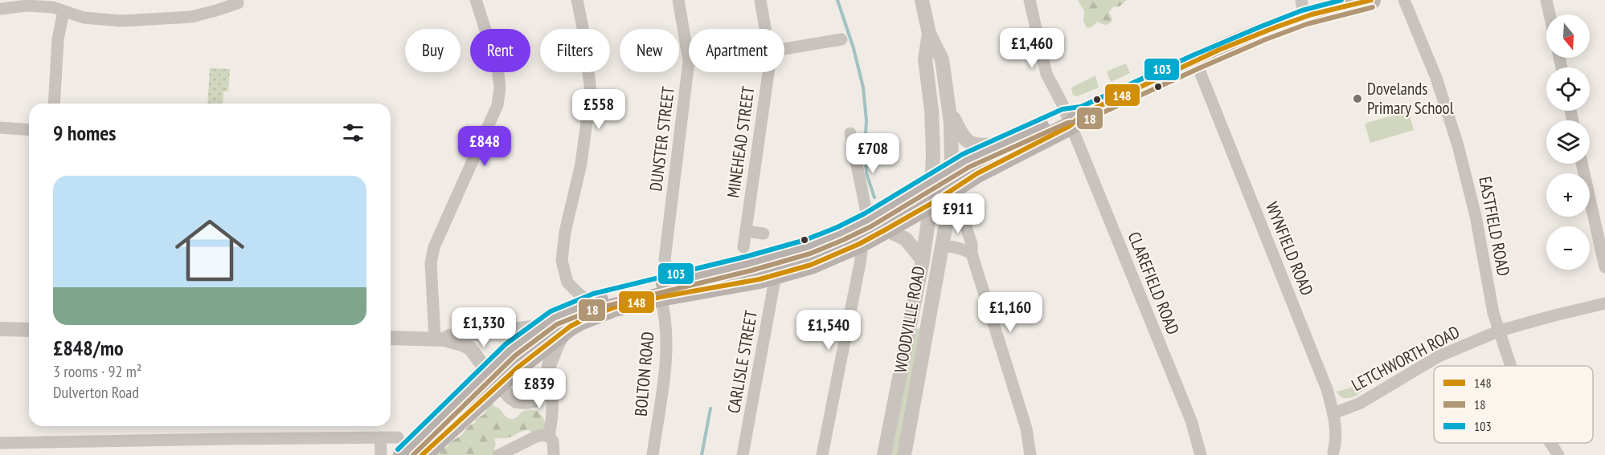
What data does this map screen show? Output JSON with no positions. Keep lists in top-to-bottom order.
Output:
{
  "streets": {
    "street": [
      "DUNSTER STREET",
      "MINEHEAD STREET",
      "EASTFIELD ROAD",
      "WYNFIELD ROAD",
      "CLAREFIELD ROAD",
      "WOODVILLE ROAD",
      "LETCHWORTH ROAD",
      "CARLISLE STREET",
      "BOLTON ROAD"
    ]
  },
  "crossings": [
    ["DUNSTER STREET", "BOLTON ROAD"],
    ["EASTFIELD ROAD", "LETCHWORTH ROAD"],
    ["WYNFIELD ROAD", "LETCHWORTH ROAD"]
  ],
  "places": ["Dovelands Primary School"],
  "lines": ["transit line 148", "transit line 103", "transit line 18"],
  "legend": ["148", "18", "103"],
  "north": "bottom",
  "page": {
    "map_buttons": ["+", "−"],
    "price": [
      "£1,460",
      "£558",
      "£848",
      "£708",
      "£911",
      "£1,160",
      "£1,330",
      "£1,540",
      "£839"
    ],
    "chip": [
      "Buy",
      "Rent",
      "Filters",
      "New",
      "Apartment"
    ],
    "heading": "9 homes",
    "list": [
      {
        "name": "£848/mo",
        "note": "3 rooms · 92 m² · Dulverton Road"
      }
    ]
  }
}
